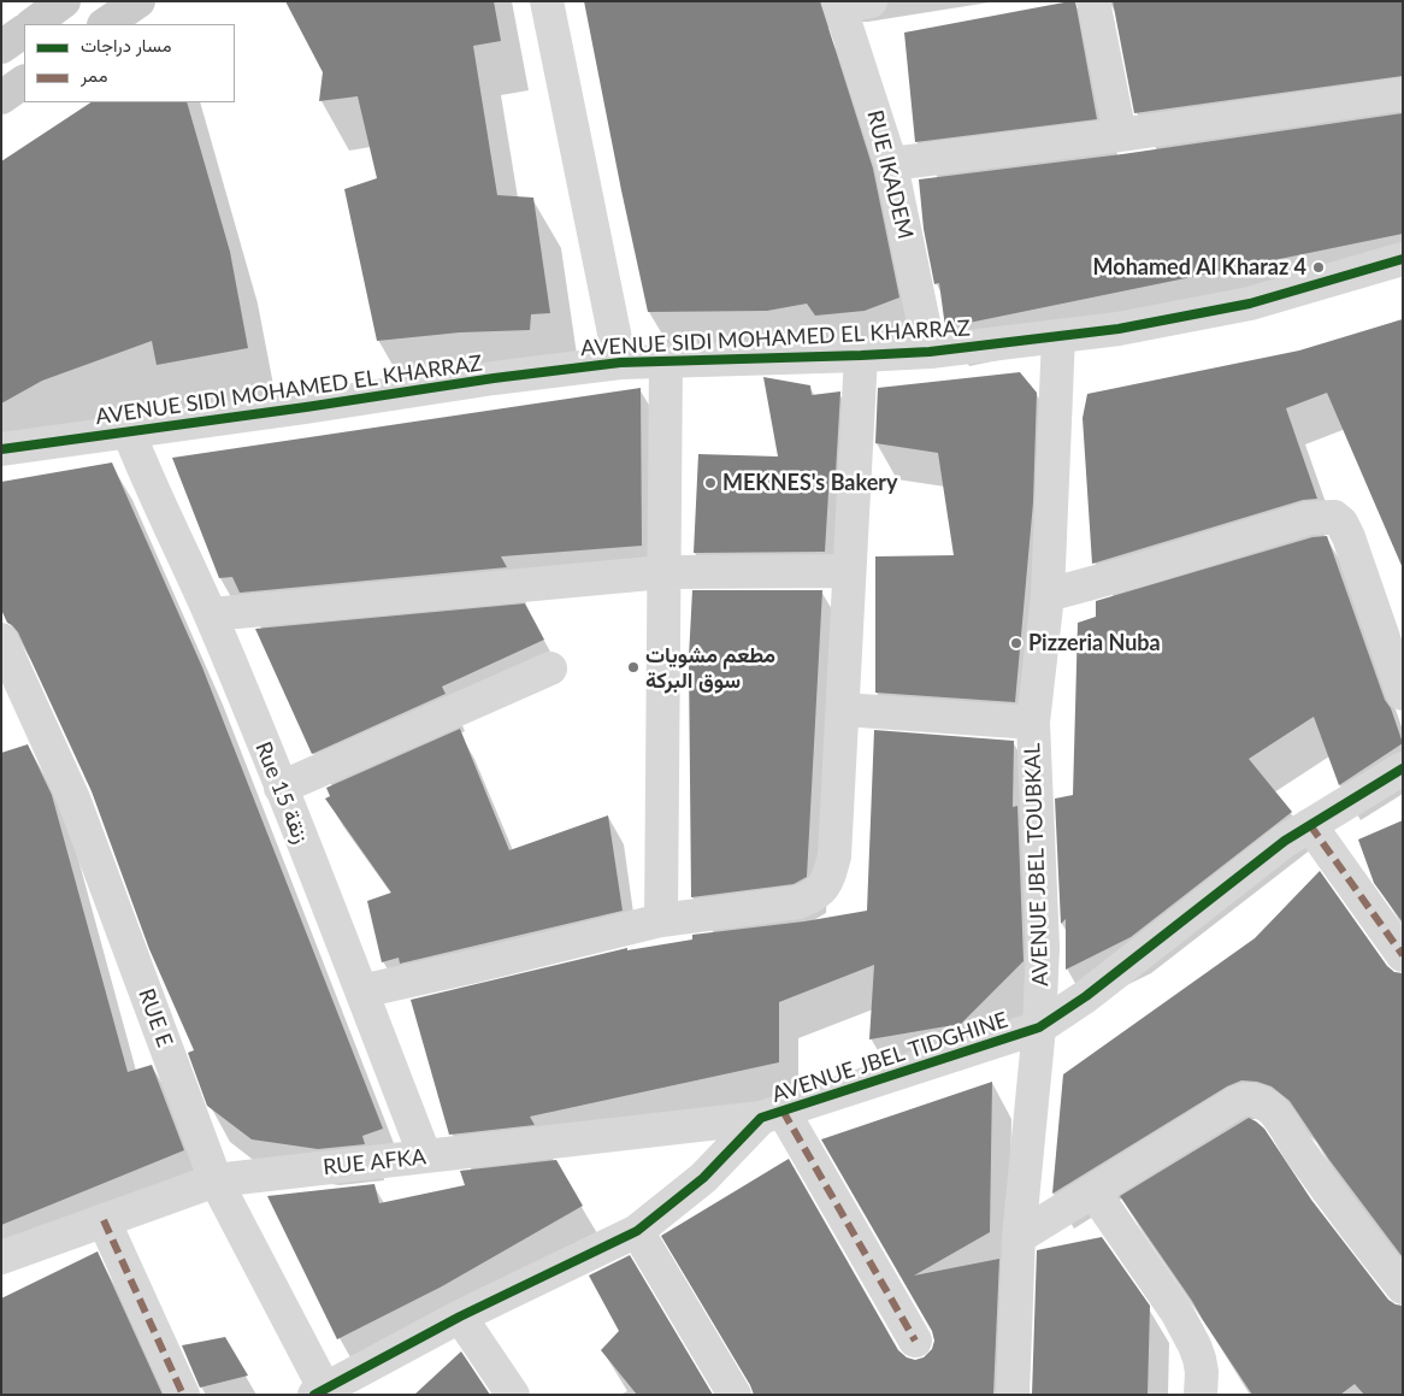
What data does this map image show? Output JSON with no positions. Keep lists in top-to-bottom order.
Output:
{
  "streets": {
    "street": [
      "RUE IKADEM",
      "AVENUE SIDI MOHAMED EL KHARRAZ",
      "Rue 15 زنقة",
      "AVENUE JBEL TOUBKAL",
      "RUE E",
      "AVENUE JBEL TIDGHINE",
      "RUE AFKA"
    ]
  },
  "crossings": [
    ["RUE IKADEM", "AVENUE SIDI MOHAMED EL KHARRAZ"],
    ["AVENUE SIDI MOHAMED EL KHARRAZ", "Rue 15 زنقة"],
    ["AVENUE SIDI MOHAMED EL KHARRAZ", "AVENUE JBEL TOUBKAL"],
    ["Rue 15 زنقة", "RUE AFKA"],
    ["AVENUE JBEL TOUBKAL", "AVENUE JBEL TIDGHINE"],
    ["RUE E", "AVENUE JBEL TIDGHINE"],
    ["RUE E", "RUE AFKA"],
    ["AVENUE JBEL TIDGHINE", "RUE AFKA"]
  ],
  "places": [
    "Mohamed Al Kharaz 4",
    "MEKNES's Bakery",
    "Pizzeria Nuba",
    "مطعم مشويات سوق البركة"
  ],
  "legend": ["مسار دراجات", "ممر"]
}
